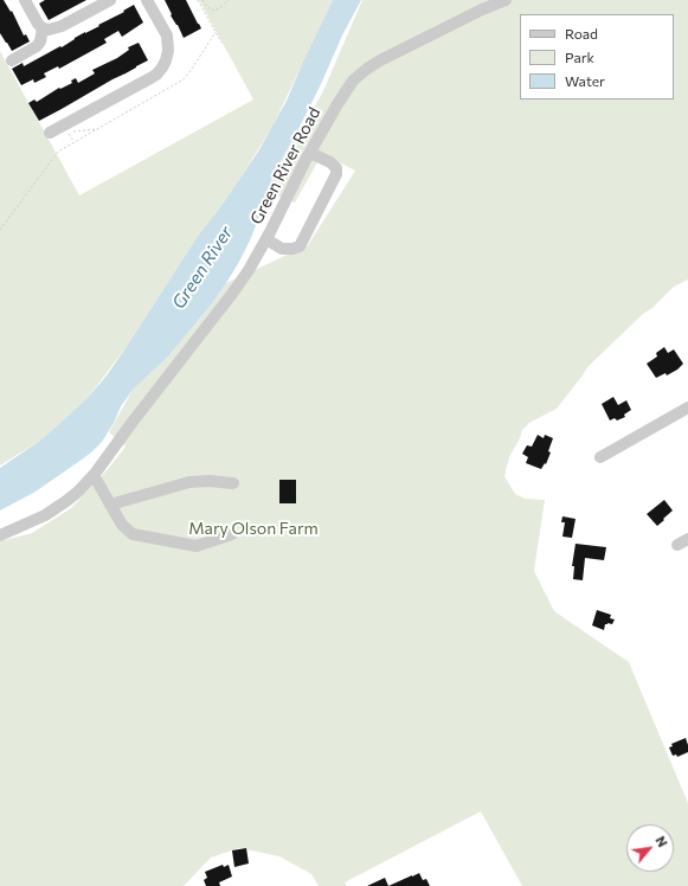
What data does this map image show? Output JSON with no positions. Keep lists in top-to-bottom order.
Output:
{
  "streets": {
    "street": ["Green River Road"]
  },
  "water": ["Green River"],
  "parks": ["Mary Olson Farm"],
  "legend": ["Road", "Park", "Water"],
  "north": "top right"
}
